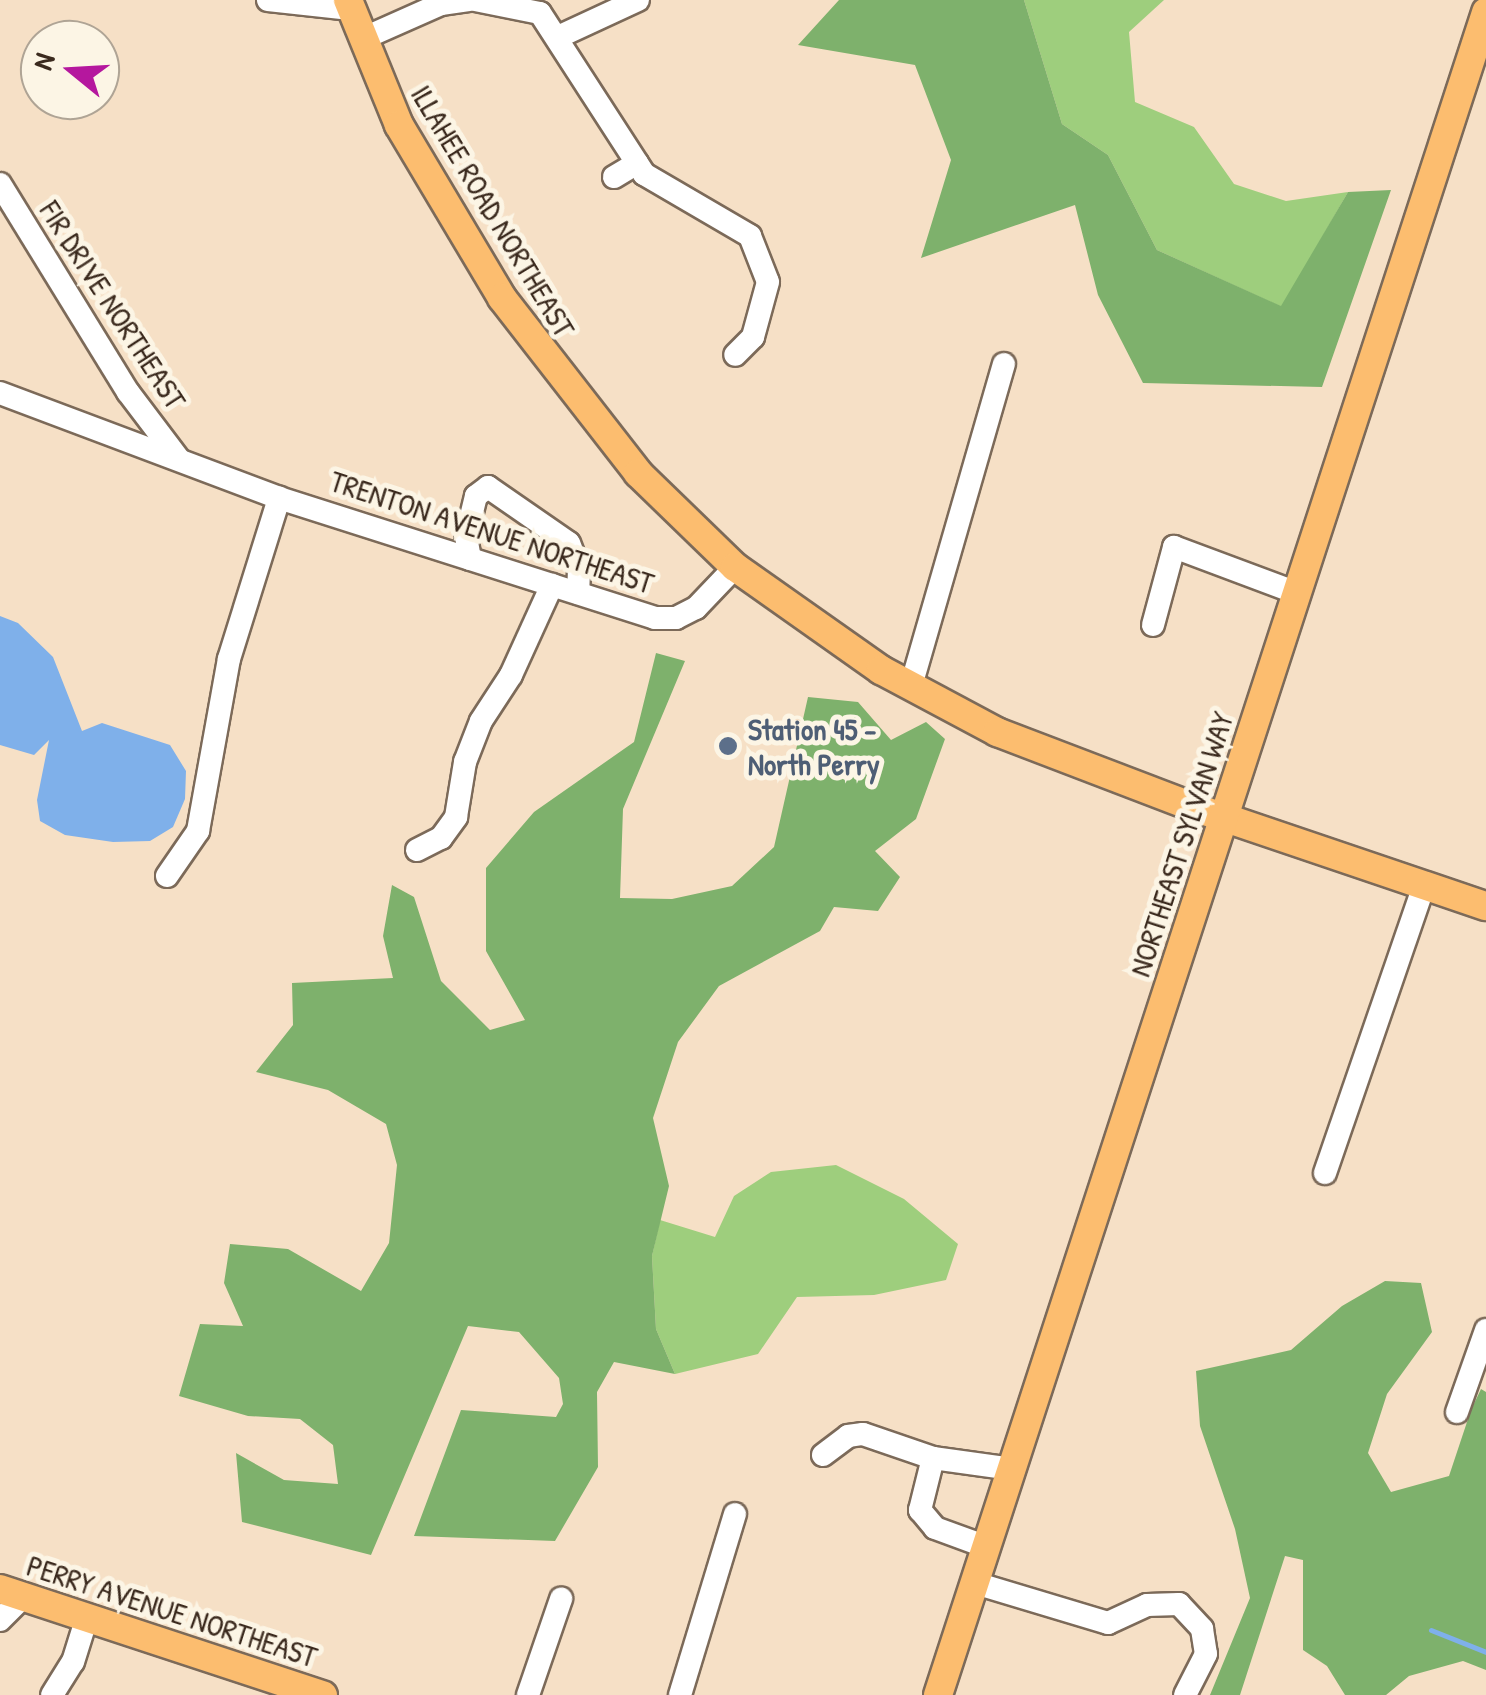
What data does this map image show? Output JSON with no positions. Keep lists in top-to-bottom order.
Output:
{
  "streets": {
    "main road": ["ILLAHEE ROAD NORTHEAST", "NORTHEAST SYLVAN WAY", "PERRY AVENUE NORTHEAST"],
    "street": ["FIR DRIVE NORTHEAST", "TRENTON AVENUE NORTHEAST"]
  },
  "crossings": [
    ["ILLAHEE ROAD NORTHEAST", "TRENTON AVENUE NORTHEAST"],
    ["FIR DRIVE NORTHEAST", "TRENTON AVENUE NORTHEAST"]
  ],
  "places": ["Station 45 - North Perry"],
  "north": "left"
}
